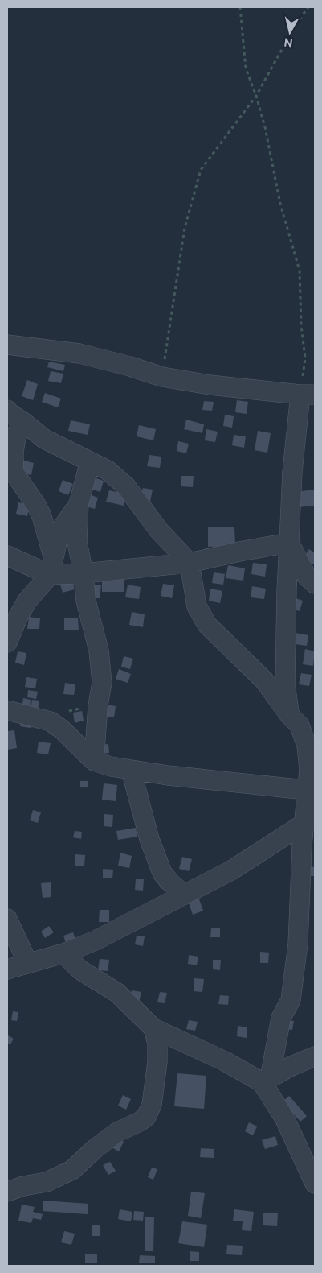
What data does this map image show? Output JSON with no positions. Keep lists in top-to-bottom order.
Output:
{
  "north": "bottom"
}
